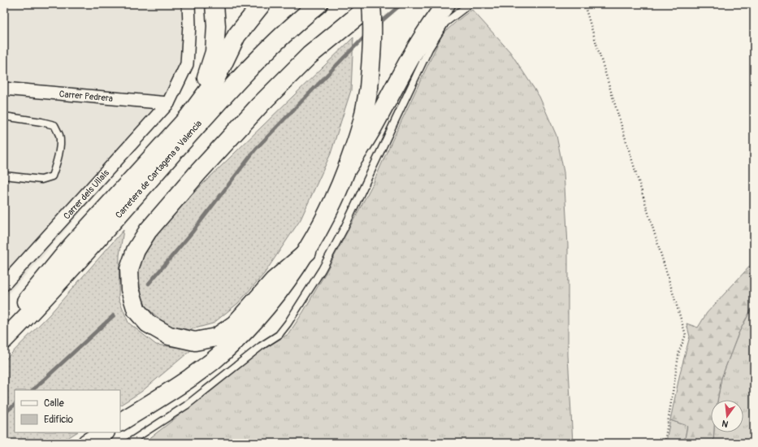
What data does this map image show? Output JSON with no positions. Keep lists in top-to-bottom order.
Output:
{
  "streets": {
    "main road": ["Carretera de Cartagena a Valencia"],
    "street": ["Carrer Pedrera", "Carrer dels Ullals"]
  },
  "crossings": [
    ["Carrer Pedrera", "Carrer dels Ullals"]
  ],
  "legend": ["Calle", "Edificio"],
  "north": "bottom"
}
